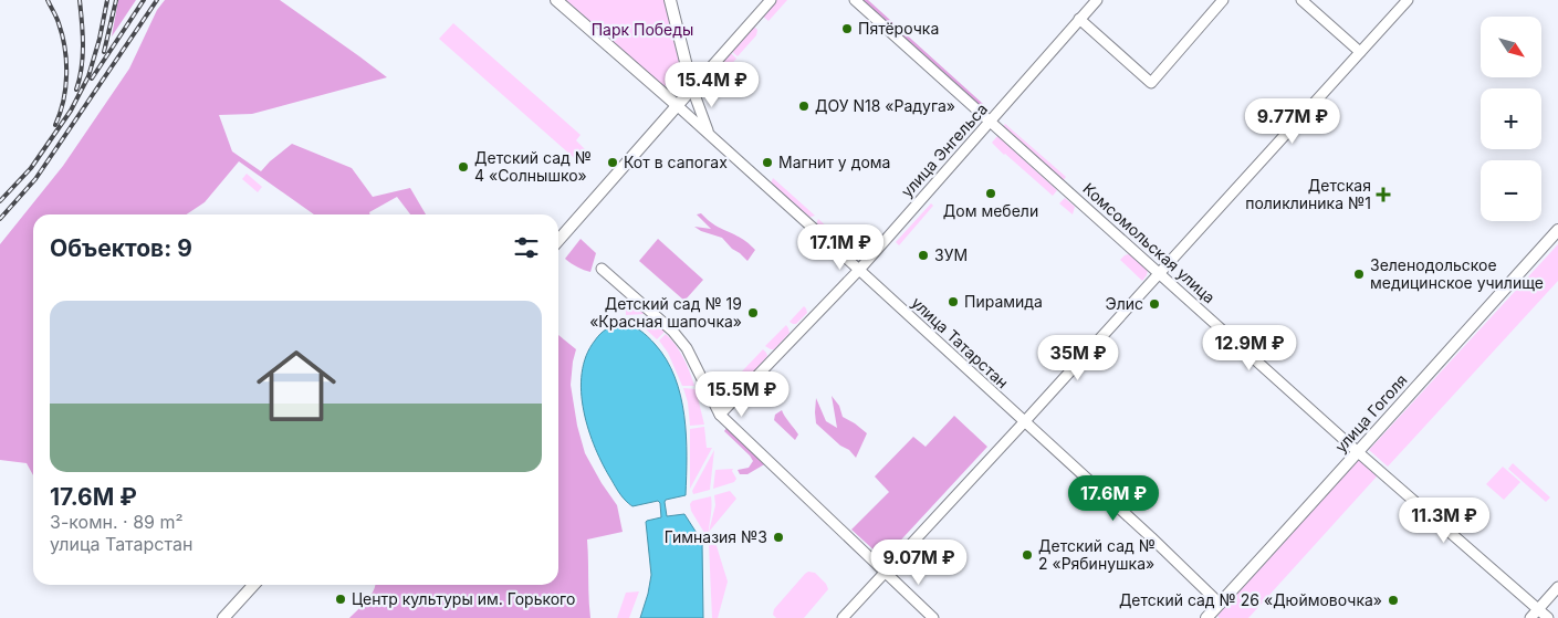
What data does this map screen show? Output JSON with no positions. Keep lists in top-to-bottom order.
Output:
{
  "streets": {
    "main road": ["улица Гоголя"],
    "street": ["улица Энгельса", "Комсомольская улица", "улица Татарстан"]
  },
  "crossings": [
    ["улица Энгельса", "Комсомольская улица"],
    ["улица Энгельса", "улица Татарстан"],
    ["Комсомольская улица", "улица Гоголя"],
    ["улица Татарстан", "улица Гоголя"]
  ],
  "parks": ["Парк Победы"],
  "places": {
    "other": [
      "Пятёрочка",
      "ДОУ N18 «Радуга»",
      "Кот в сапогах",
      "Магнит у дома",
      "Детский сад № 4 «Солнышко»",
      "Дом мебели",
      "ЗУМ",
      "Зеленодольское медицинское училище",
      "Пирамида",
      "Элис",
      "Детский сад № 19 «Красная шапочка»",
      "Гимназия №3",
      "Детский сад № 2 «Рябинушка»",
      "Центр культуры им. Горького",
      "Детский сад № 26 «Дюймовочка»"
    ],
    "health": ["Детская поликлиника №1"]
  },
  "north": "bottom right",
  "page": {
    "map_buttons": ["+", "−"],
    "price": [
      "15.4M ₽",
      "9.77M ₽",
      "17.1M ₽",
      "12.9M ₽",
      "35M ₽",
      "15.5M ₽",
      "17.6M ₽",
      "11.3M ₽",
      "9.07M ₽"
    ],
    "heading": "Объектов: 9",
    "list": [
      {
        "name": "17.6M ₽",
        "note": "3-комн. · 89 m² · улица Татарстан"
      }
    ]
  }
}
